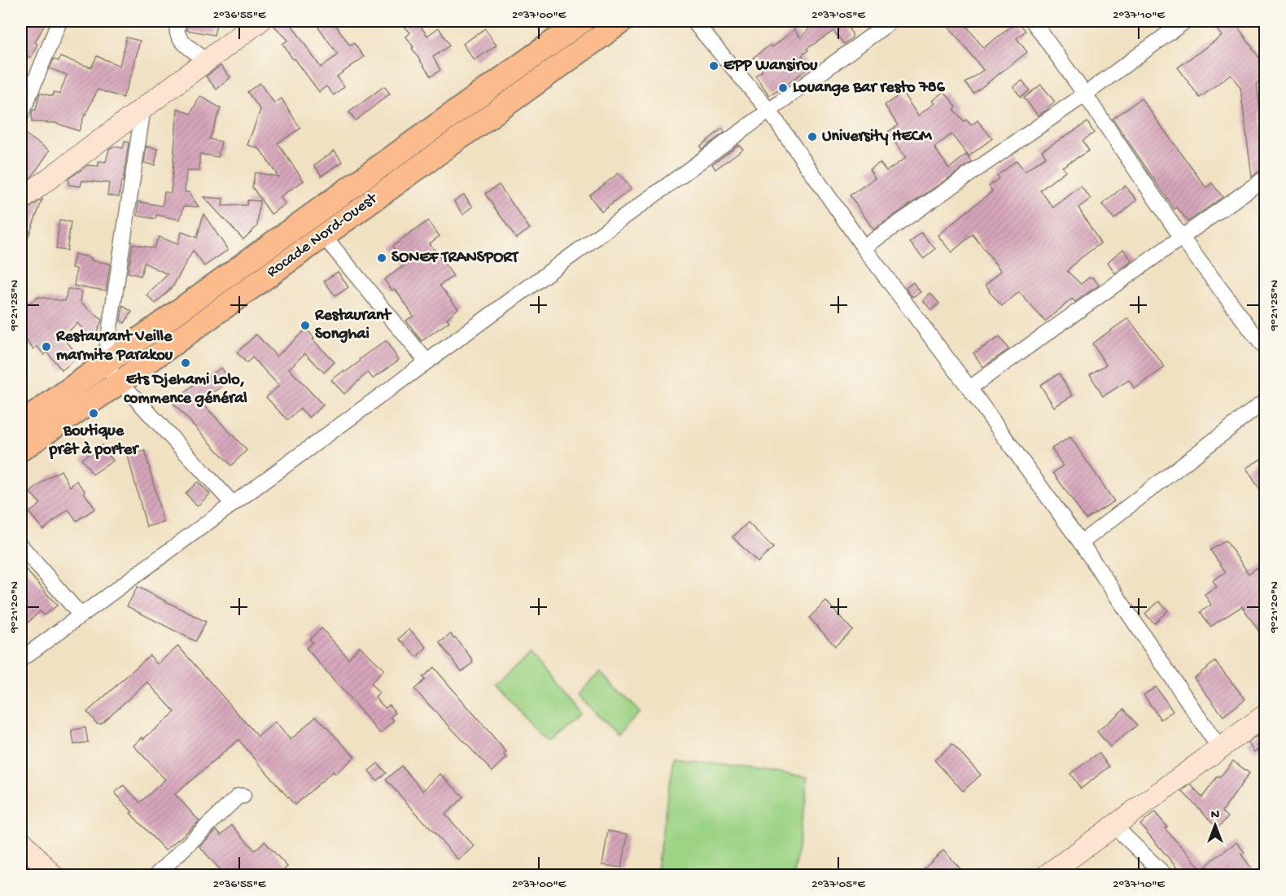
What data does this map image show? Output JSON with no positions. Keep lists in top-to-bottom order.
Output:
{
  "streets": {
    "main road": ["Rocade Nord-Ouest"]
  },
  "places": [
    "EPP Wansirou",
    "Louange Bar resto 786",
    "University HECM",
    "SONEF TRANSPORT",
    "Restaurant Songhai",
    "Restaurant Veille marmite Parakou",
    "Ets Djehami Lolo, commence général",
    "Boutique prêt à porter"
  ],
  "north": "top",
  "coordinates": [
    "2°36'55\"E",
    "2°37'00\"E",
    "2°37'05\"E",
    "2°37'10\"E",
    "9°21'25\"N",
    "9°21'20\"N"
  ]
}
